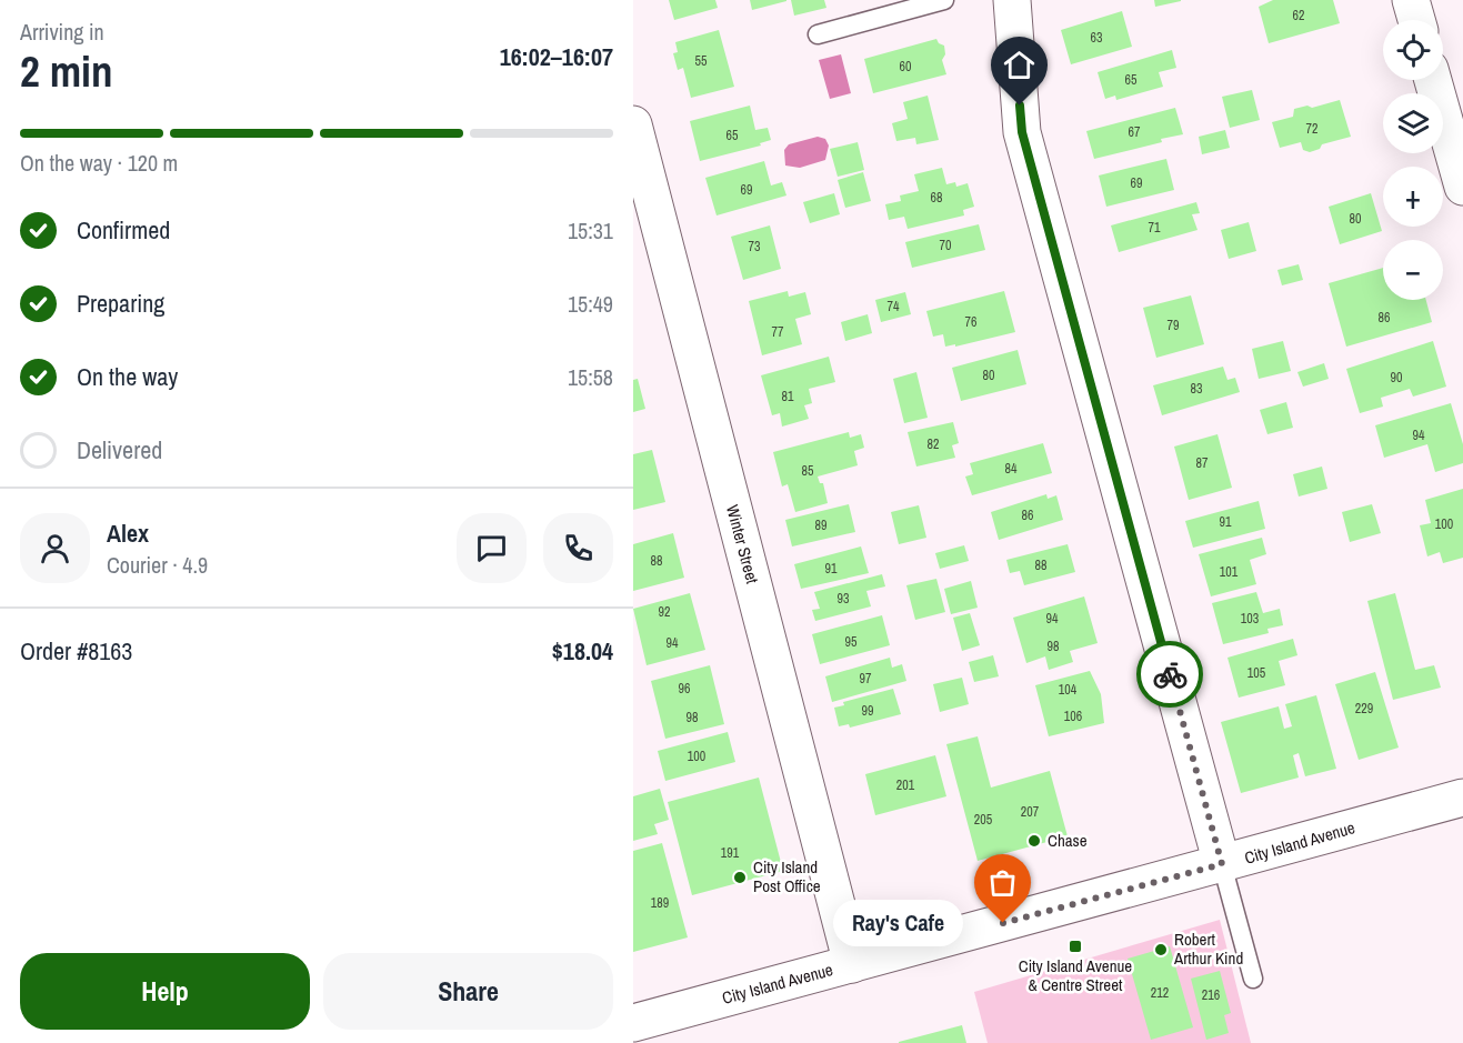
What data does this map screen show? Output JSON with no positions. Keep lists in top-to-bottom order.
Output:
{
  "streets": {
    "street": ["Winter Street", "City Island Avenue"]
  },
  "crossings": [
    ["Winter Street", "City Island Avenue"]
  ],
  "places": {
    "other": [
      "Chase",
      "City Island Post Office",
      "Ray's Cafe",
      "Robert Arthur Kind"
    ],
    "transit": ["City Island Avenue & Centre Street"]
  },
  "house_numbers": [
    "62",
    "63",
    "55",
    "60",
    "65",
    "72",
    "67",
    "65",
    "69",
    "69",
    "68",
    "80",
    "71",
    "70",
    "73",
    "74",
    "86",
    "76",
    "79",
    "77",
    "80",
    "90",
    "83",
    "81",
    "94",
    "82",
    "87",
    "84",
    "85",
    "86",
    "91",
    "100",
    "89",
    "88",
    "88",
    "91",
    "101",
    "93",
    "92",
    "94",
    "103",
    "95",
    "94",
    "98",
    "105",
    "97",
    "96",
    "104",
    "229",
    "99",
    "106",
    "98",
    "100",
    "201",
    "207",
    "205",
    "191",
    "189",
    "212",
    "216"
  ],
  "page": {
    "heading": ["2 min", "Arriving in", "16:02–16:07"],
    "panel": [
      "Alex",
      "Courier · 4.9",
      "Order #8163",
      "$18.04"
    ],
    "map_buttons": ["+", "−"],
    "bar": "On the way · 120 m",
    "list": [
      ["Confirmed", "15:31"],
      ["Preparing", "15:49"],
      ["On the way", "15:58"],
      "Delivered"
    ],
    "bubble": "Ray's Cafe",
    "buttons": ["Help", "Share"]
  }
}
